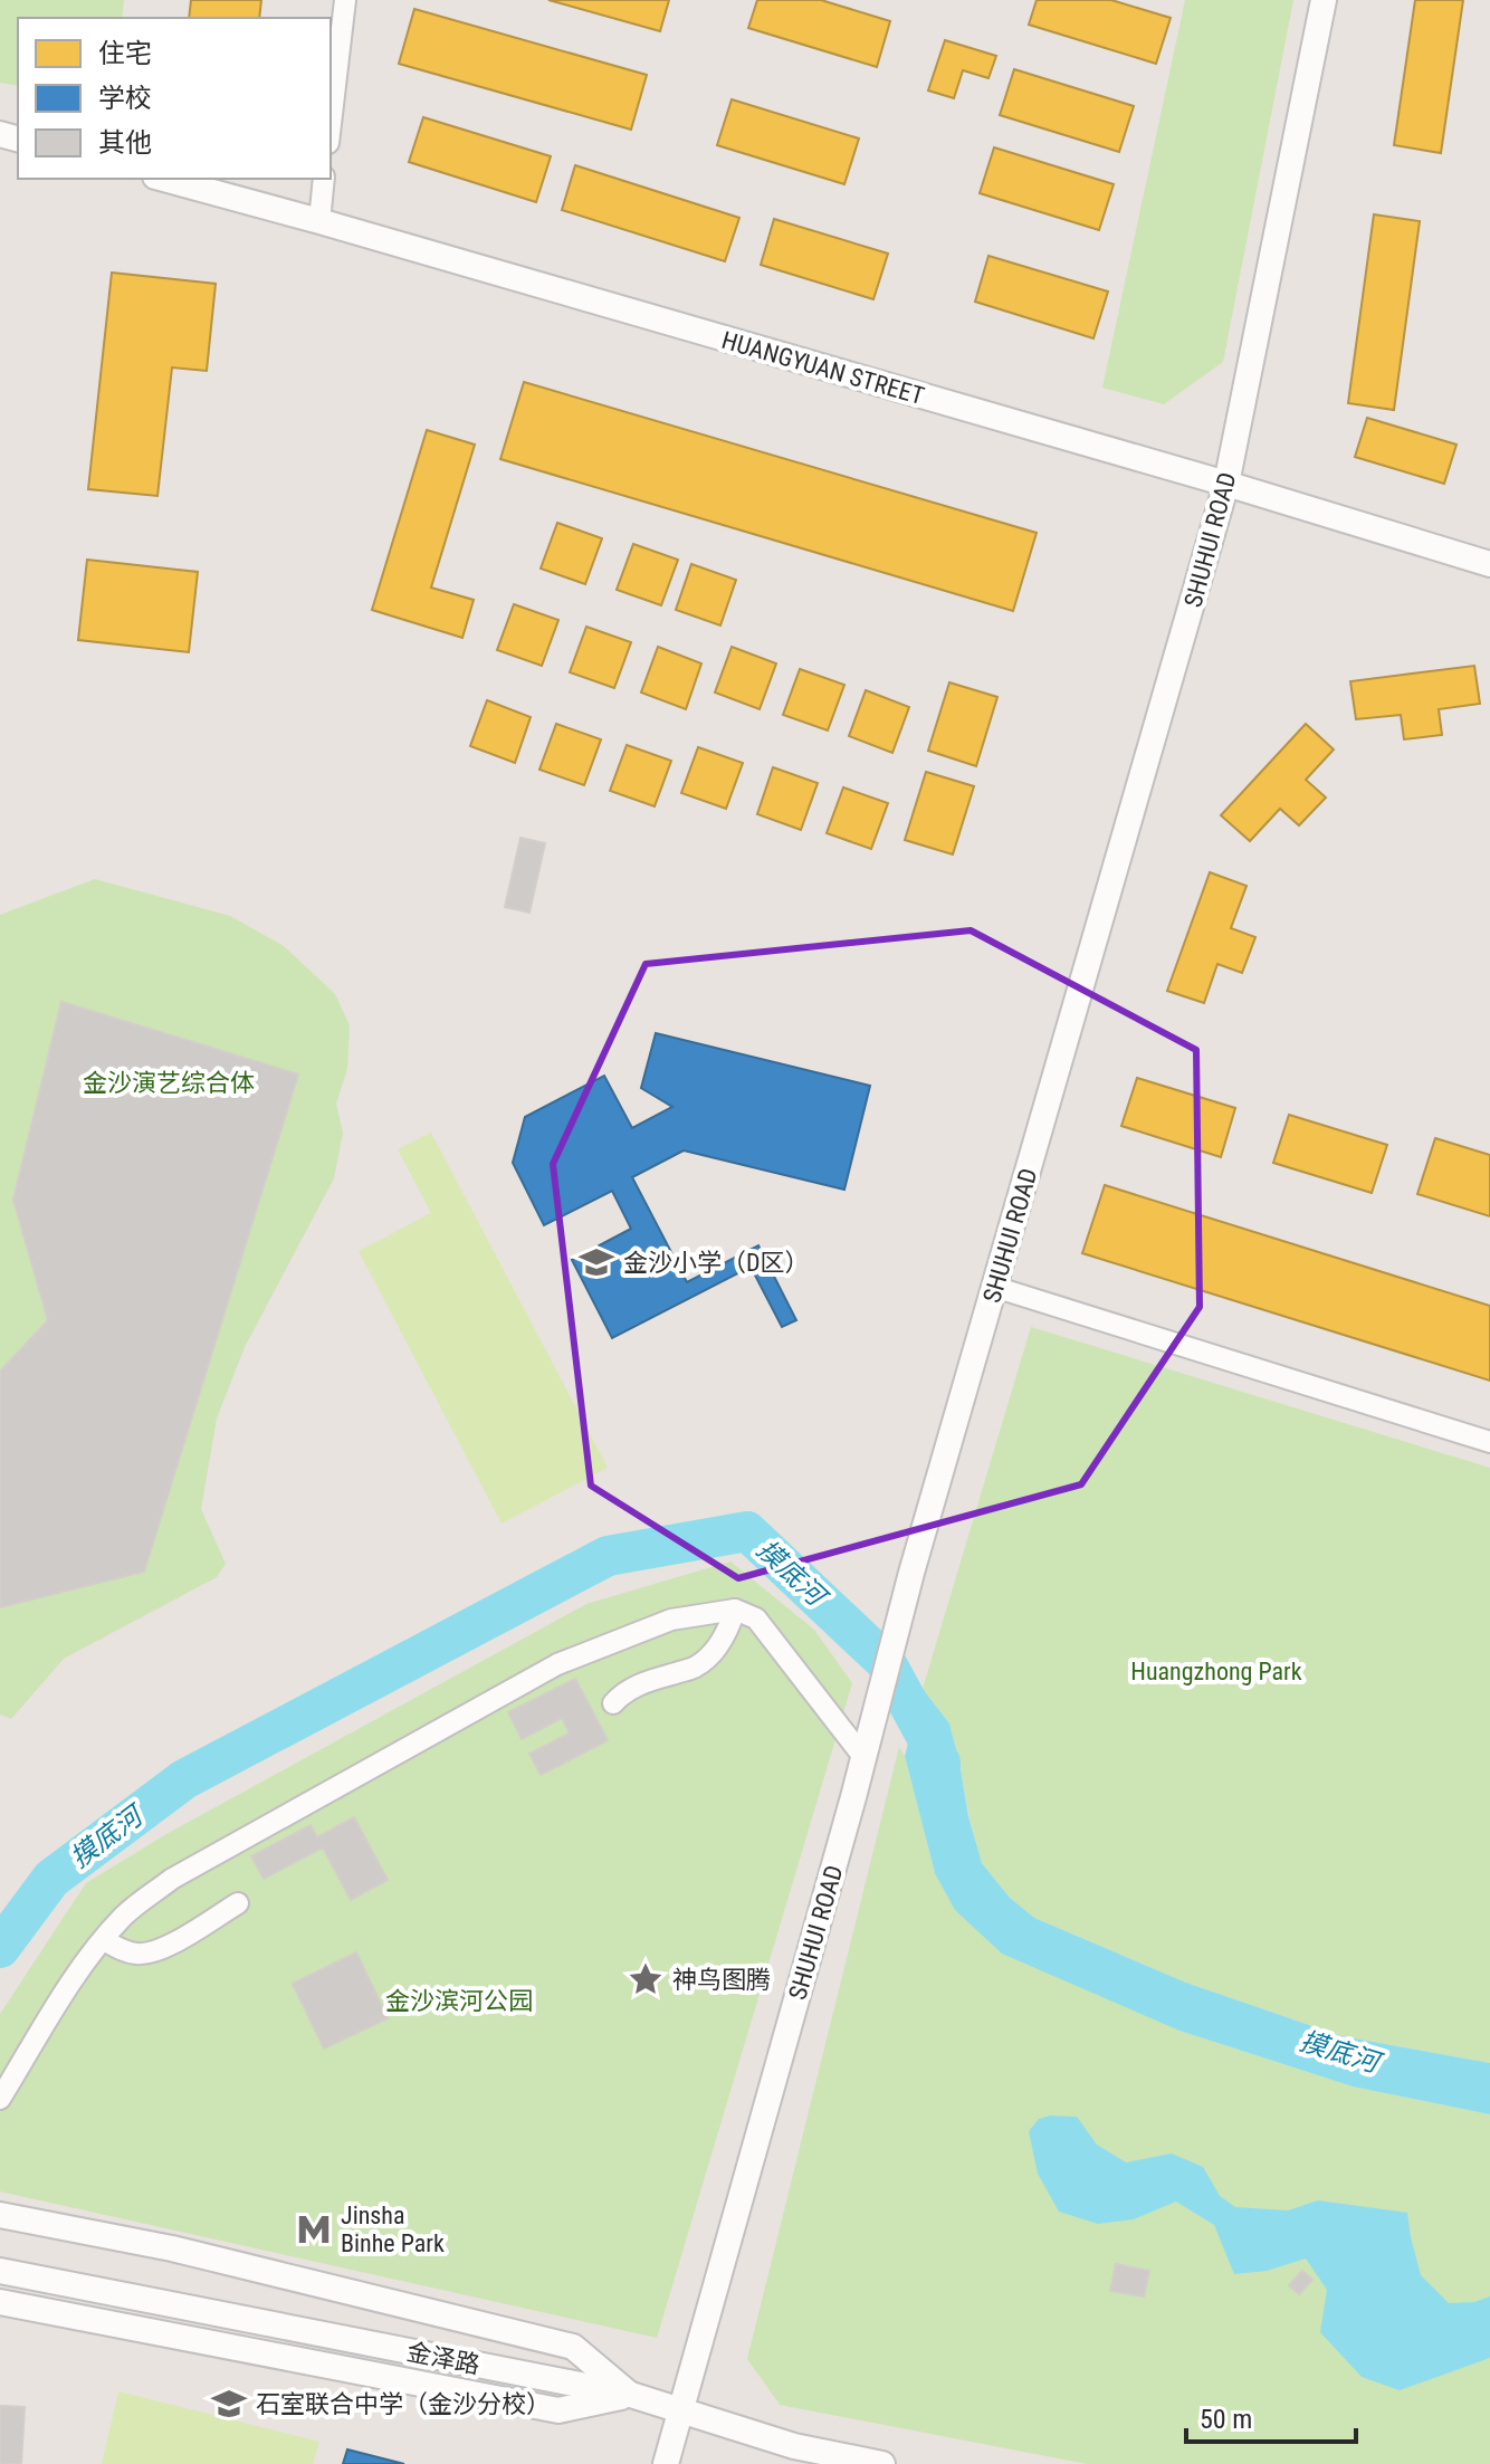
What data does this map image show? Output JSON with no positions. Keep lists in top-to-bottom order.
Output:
{
  "streets": {
    "street": ["HUANGYUAN STREET", "SHUHUI ROAD", "金泽路"]
  },
  "crossings": [
    ["HUANGYUAN STREET", "SHUHUI ROAD"],
    ["SHUHUI ROAD", "金泽路"]
  ],
  "water": ["摸底河"],
  "parks": ["金沙演艺综合体", "Huangzhong Park", "金沙滨河公园"],
  "places": {
    "school or university": ["金沙小学（D区）", "石室联合中学（金沙分校）"],
    "place": ["神鸟图腾"],
    "metro station": ["Jinsha Binhe Park"]
  },
  "legend": ["住宅", "学校", "其他"],
  "scale_bar": "50 m"
}
